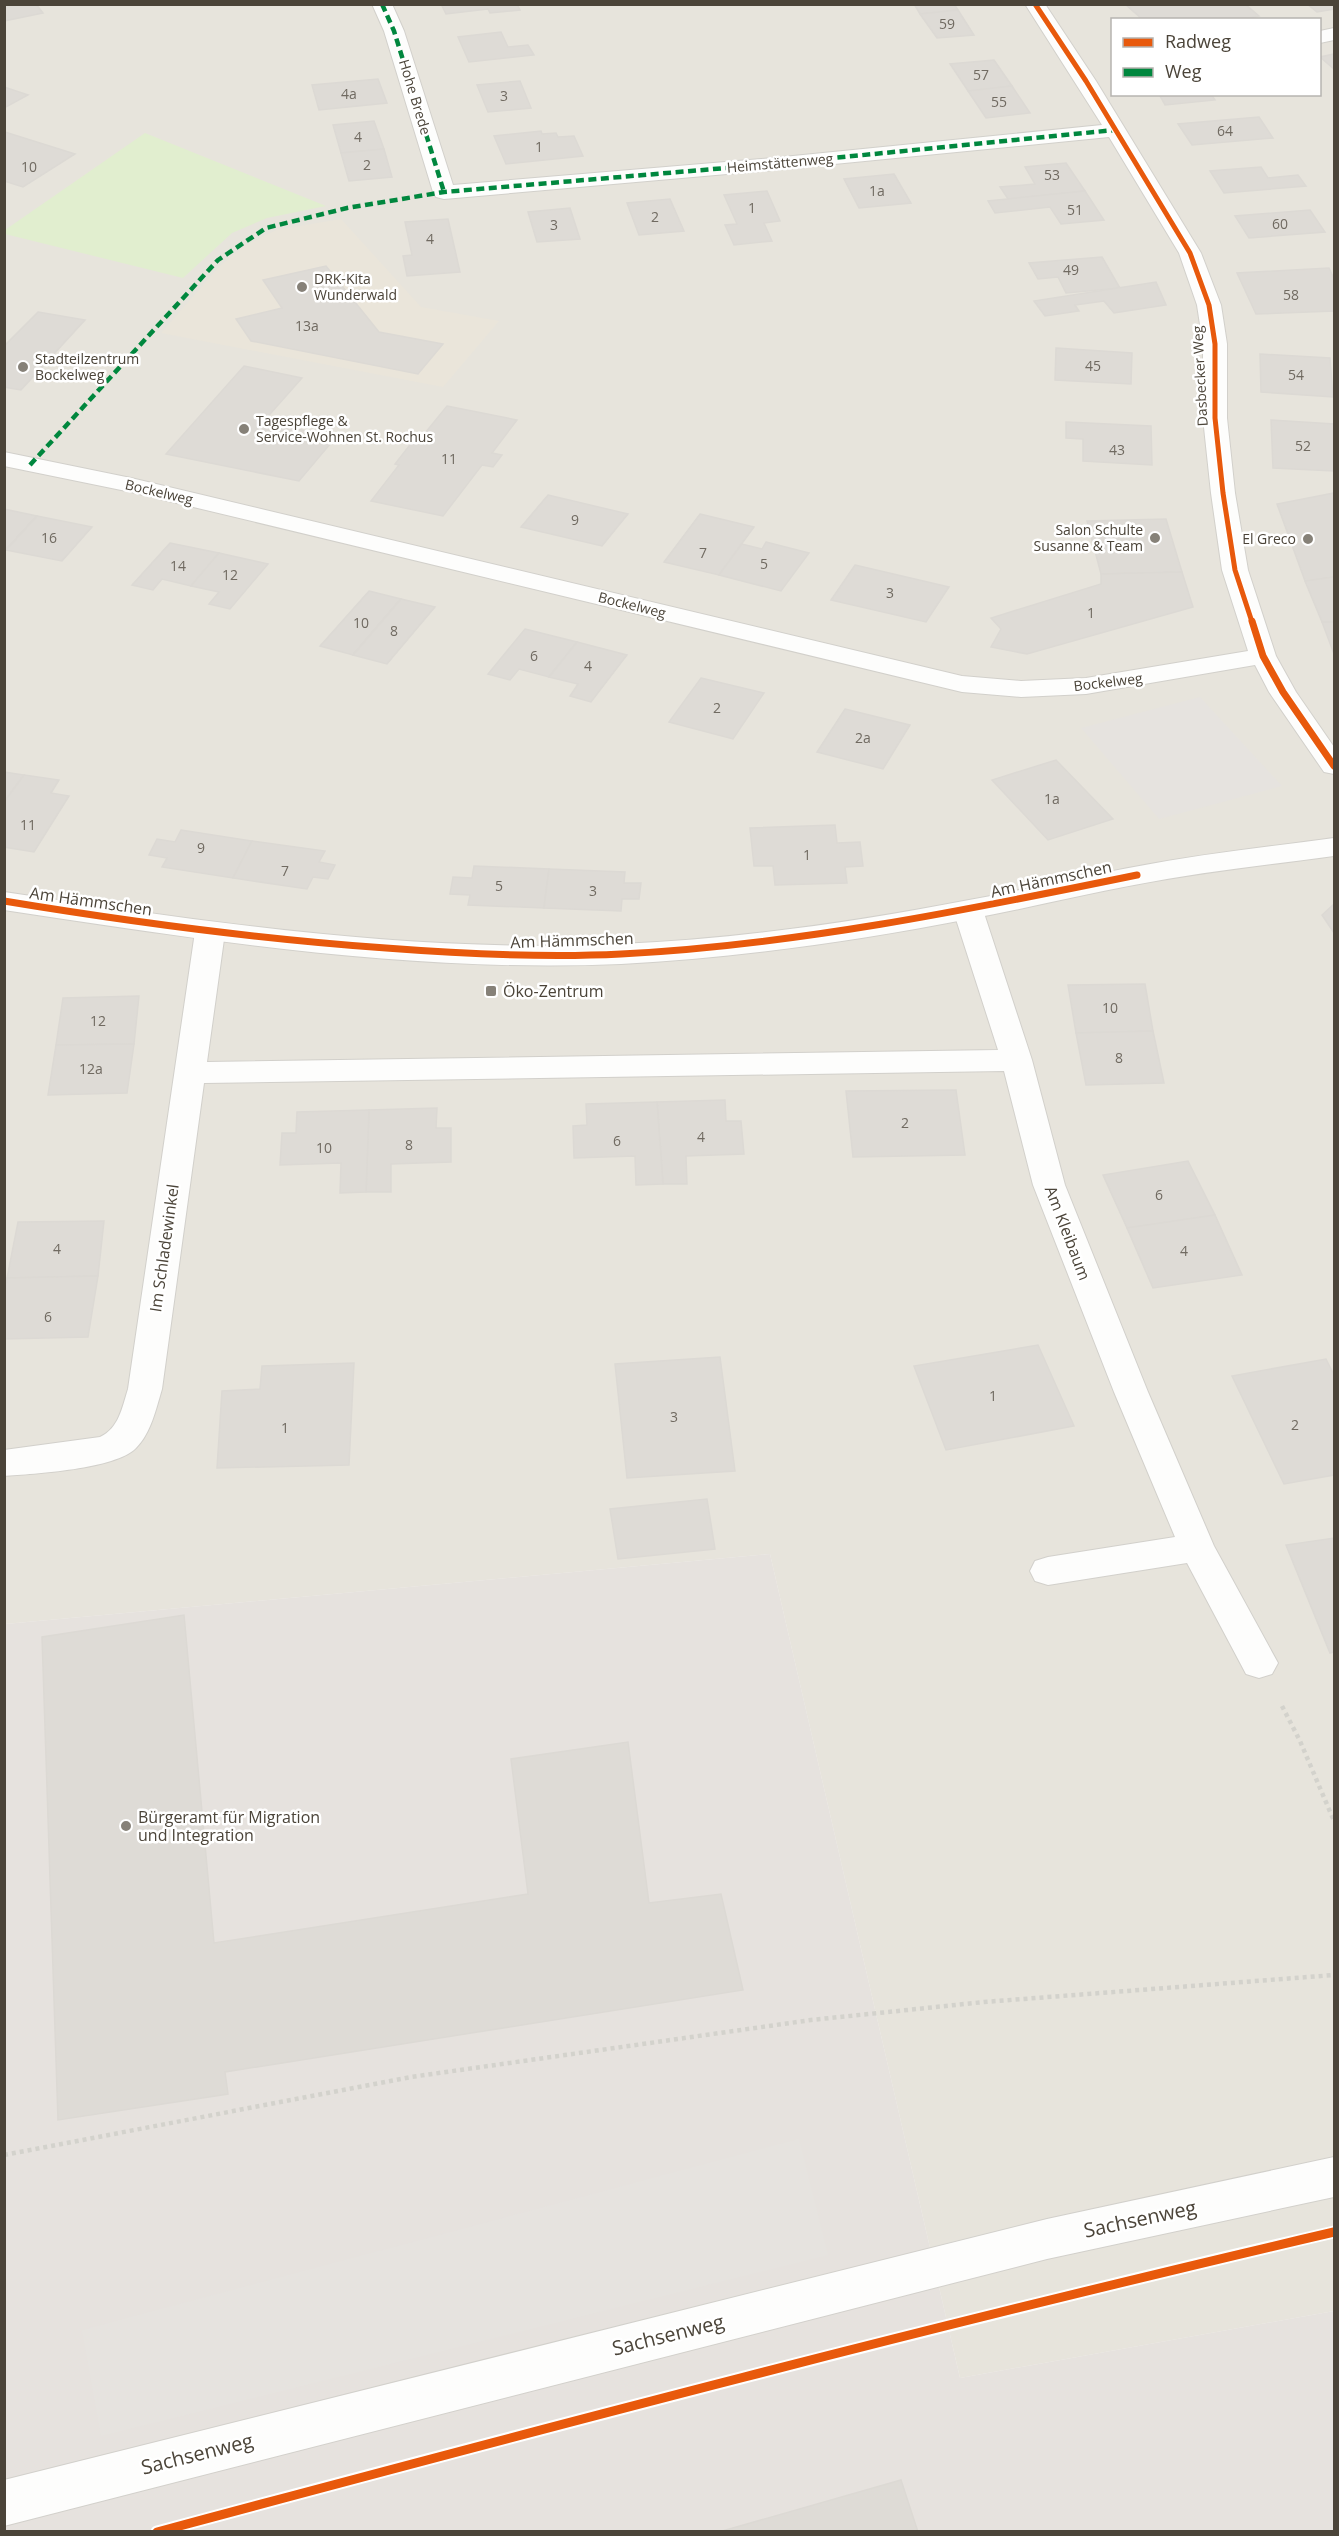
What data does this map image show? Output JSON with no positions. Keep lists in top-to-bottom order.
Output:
{
  "streets": {
    "street": [
      "Hohe Brede",
      "Heimstättenweg",
      "Dasbecker Weg",
      "Bockelweg",
      "Am Hämmschen",
      "Am Kleibaum",
      "Im Schladewinkel",
      "Sachsenweg"
    ]
  },
  "crossings": [
    ["Hohe Brede", "Heimstättenweg"],
    ["Heimstättenweg", "Dasbecker Weg"],
    ["Dasbecker Weg", "Bockelweg"],
    ["Am Hämmschen", "Am Kleibaum"],
    ["Am Hämmschen", "Im Schladewinkel"]
  ],
  "places": {
    "other": [
      "DRK-Kita Wunderwald",
      "Stadteilzentrum Bockelweg",
      "Tagespflege & Service-Wohnen St. Rochus",
      "Salon Schulte Susanne & Team",
      "El Greco",
      "Bürgeramt für Migration und Integration"
    ],
    "transit": ["Öko-Zentrum"]
  },
  "house_numbers": [
    "59",
    "57",
    "4a",
    "3",
    "55",
    "64",
    "4",
    "1",
    "2",
    "10",
    "53",
    "1a",
    "1",
    "51",
    "2",
    "60",
    "3",
    "4",
    "49",
    "58",
    "13a",
    "45",
    "54",
    "52",
    "43",
    "11",
    "9",
    "16",
    "7",
    "5",
    "14",
    "12",
    "3",
    "1",
    "10",
    "8",
    "6",
    "4",
    "2",
    "2a",
    "1a",
    "11",
    "9",
    "1",
    "7",
    "5",
    "3",
    "10",
    "12",
    "8",
    "12a",
    "2",
    "4",
    "6",
    "8",
    "10",
    "6",
    "4",
    "4",
    "6",
    "1",
    "3",
    "2",
    "1"
  ],
  "legend": ["Radweg", "Weg"]
}
